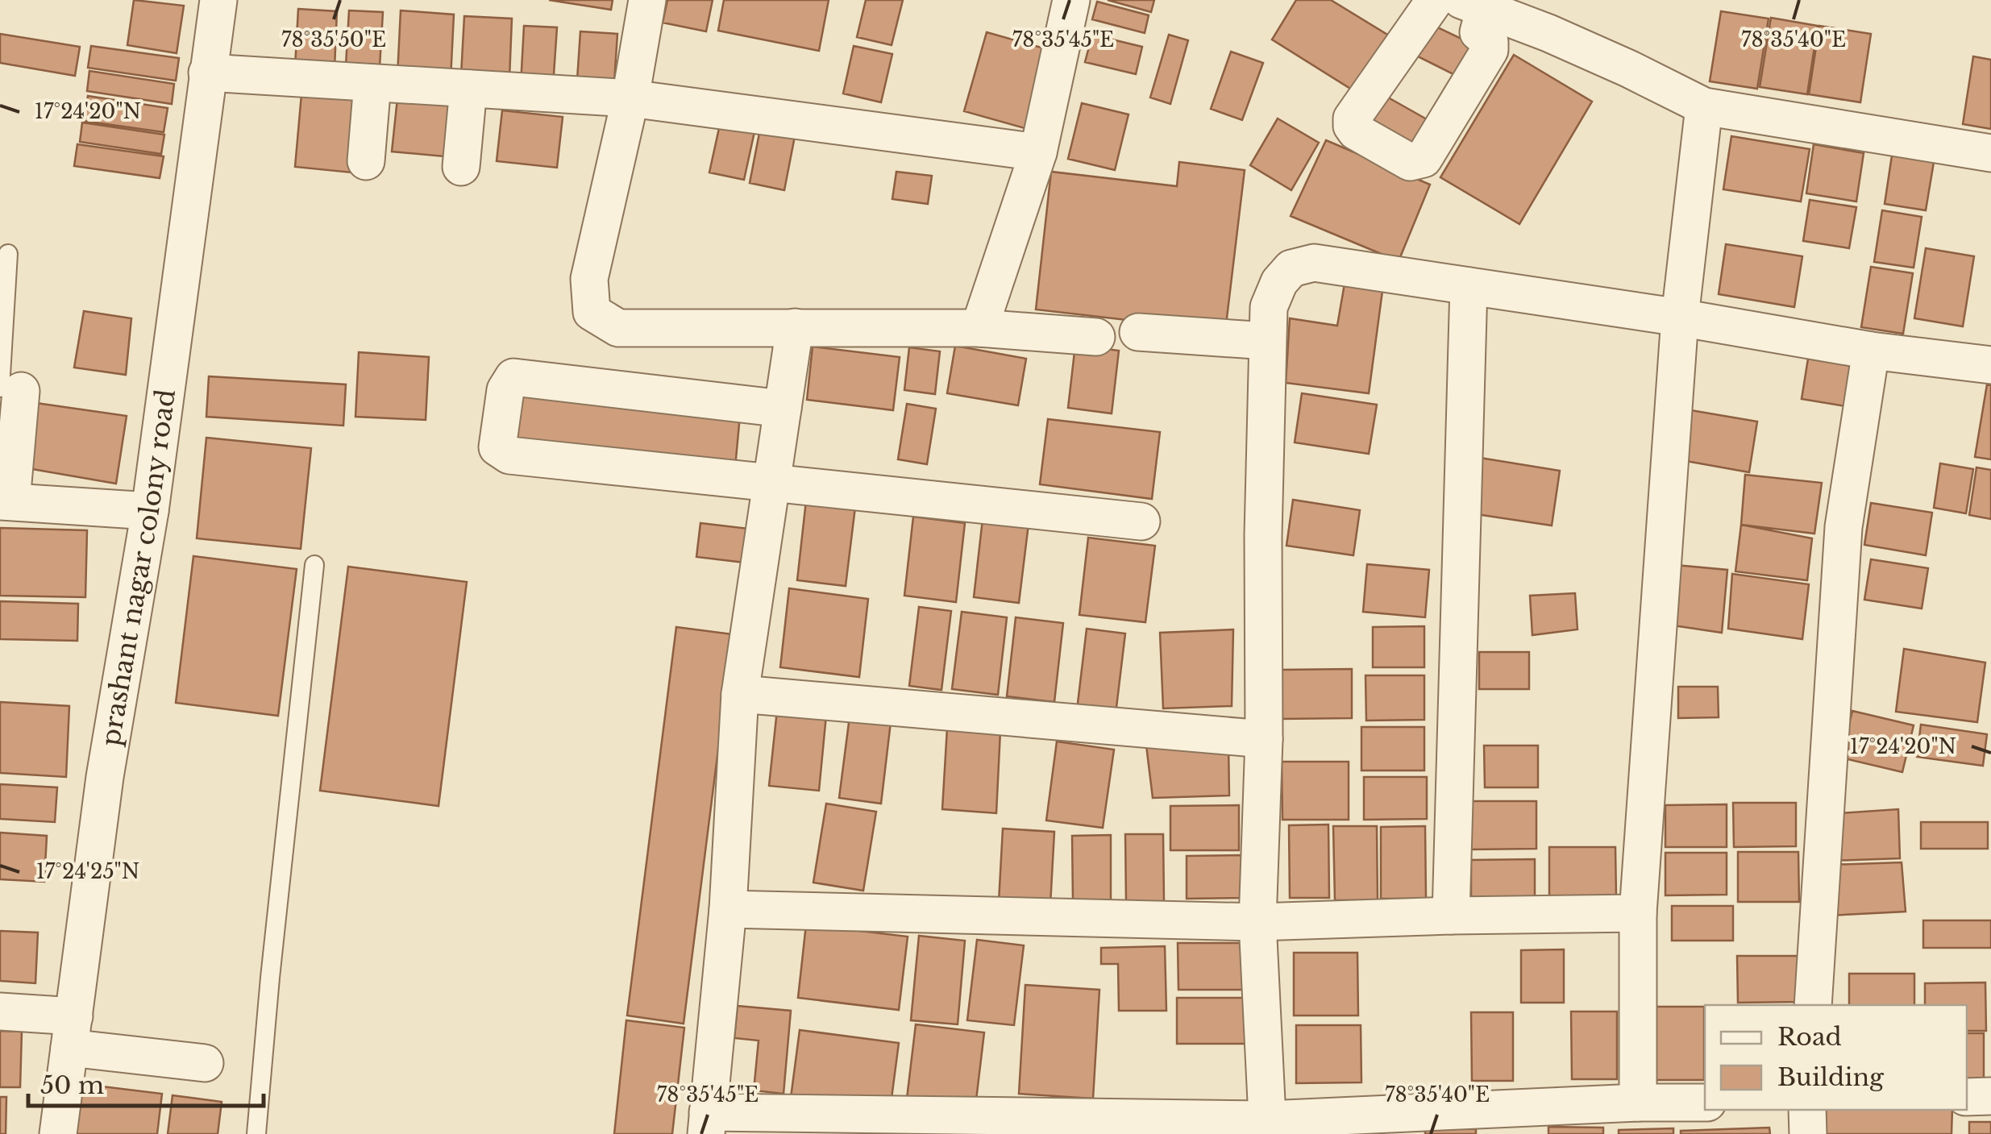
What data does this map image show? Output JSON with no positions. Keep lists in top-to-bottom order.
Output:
{
  "streets": {
    "street": ["prashant nagar colony road"]
  },
  "legend": ["Road", "Building"],
  "scale_bar": "50 m",
  "coordinates": [
    "78°35'50\"E",
    "78°35'45\"E",
    "78°35'40\"E",
    "17°24'20\"N",
    "17°24'25\"N"
  ]
}
